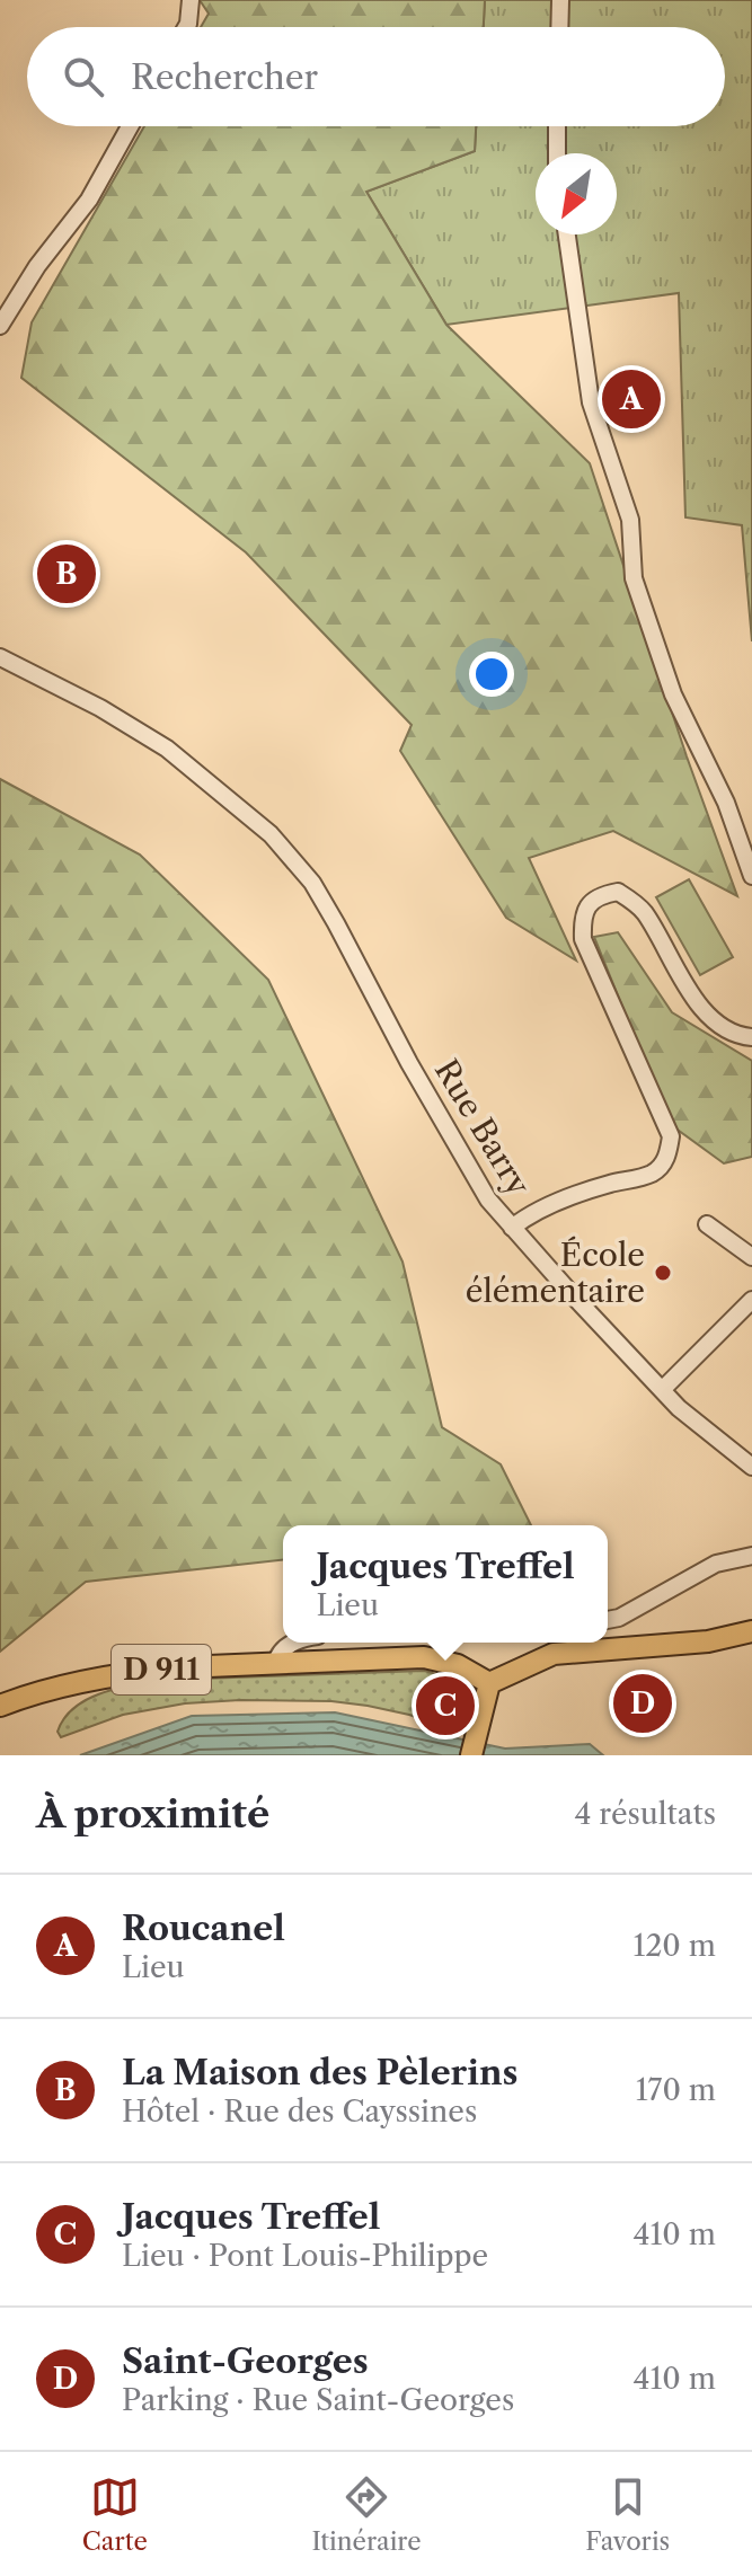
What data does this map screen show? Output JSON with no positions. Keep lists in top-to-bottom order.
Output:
{
  "streets": {
    "main road": ["D 911"],
    "street": ["Rue Barry"]
  },
  "places": ["École élémentaire"],
  "north": "bottom left",
  "page": {
    "search": "Rechercher",
    "pins": [
      "A",
      "B",
      "D",
      "C"
    ],
    "popup": ["Jacques Treffel", "Lieu"],
    "heading": ["À proximité", "4 résultats"],
    "list": [
      {
        "mark": "A",
        "name": "Roucanel",
        "note": "Lieu",
        "value": "120 m"
      },
      {
        "mark": "B",
        "name": "La Maison des Pèlerins",
        "note": "Hôtel · Rue des Cayssines",
        "value": "170 m"
      },
      {
        "mark": "C",
        "name": "Jacques Treffel",
        "note": "Lieu · Pont Louis-Philippe",
        "value": "410 m"
      },
      {
        "mark": "D",
        "name": "Saint-Georges",
        "note": "Parking · Rue Saint-Georges",
        "value": "410 m"
      }
    ],
    "nav": ["Carte", "Itinéraire", "Favoris"]
  }
}
